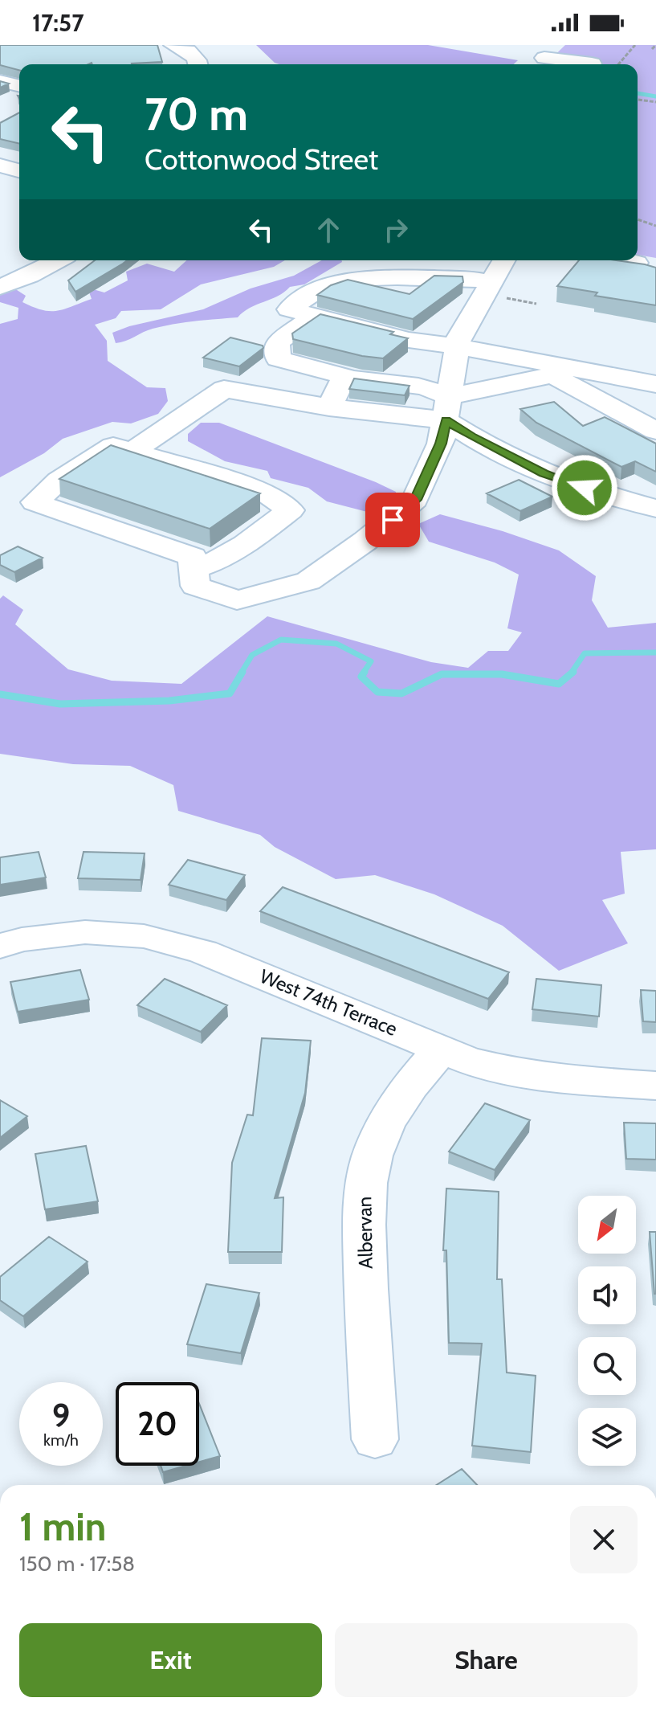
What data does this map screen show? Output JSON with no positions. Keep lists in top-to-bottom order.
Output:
{
  "streets": {
    "street": ["West 74th Terrace", "Albervan"]
  },
  "crossings": [
    ["West 74th Terrace", "Albervan"]
  ],
  "north": "bottom left",
  "page": {
    "status": "17:57",
    "turn": ["70 m", "Cottonwood Street"],
    "speed": "9 km/h",
    "limit": "20",
    "heading": ["1 min", "150 m · 17:58"],
    "buttons": ["Exit", "Share"]
  }
}
